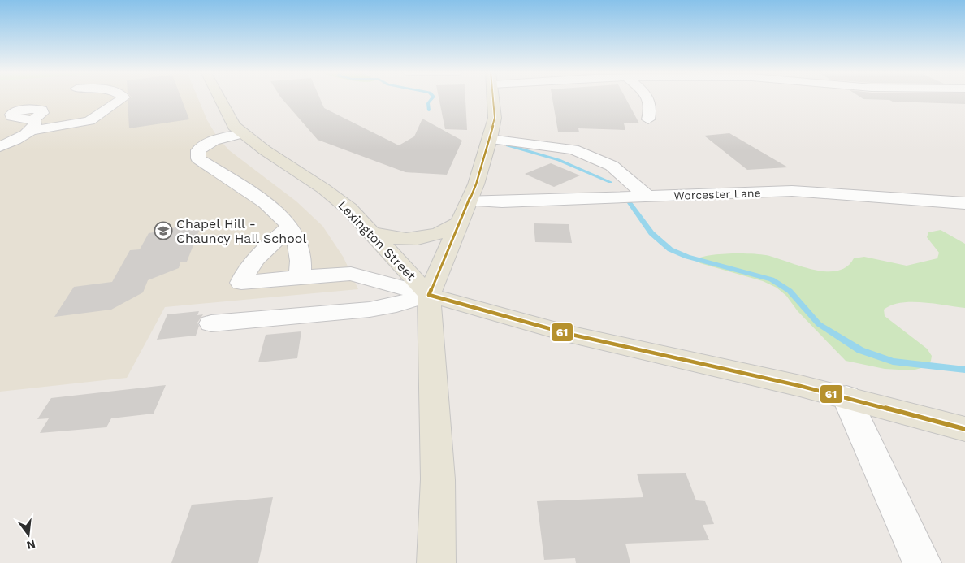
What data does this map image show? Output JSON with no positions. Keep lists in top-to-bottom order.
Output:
{
  "streets": {
    "main road": ["Lexington Street"],
    "street": ["Worcester Lane"]
  },
  "places": {
    "school or university": ["Chapel Hill - Chauncy Hall School"]
  },
  "lines": ["transit line 61"],
  "north": "bottom"
}
